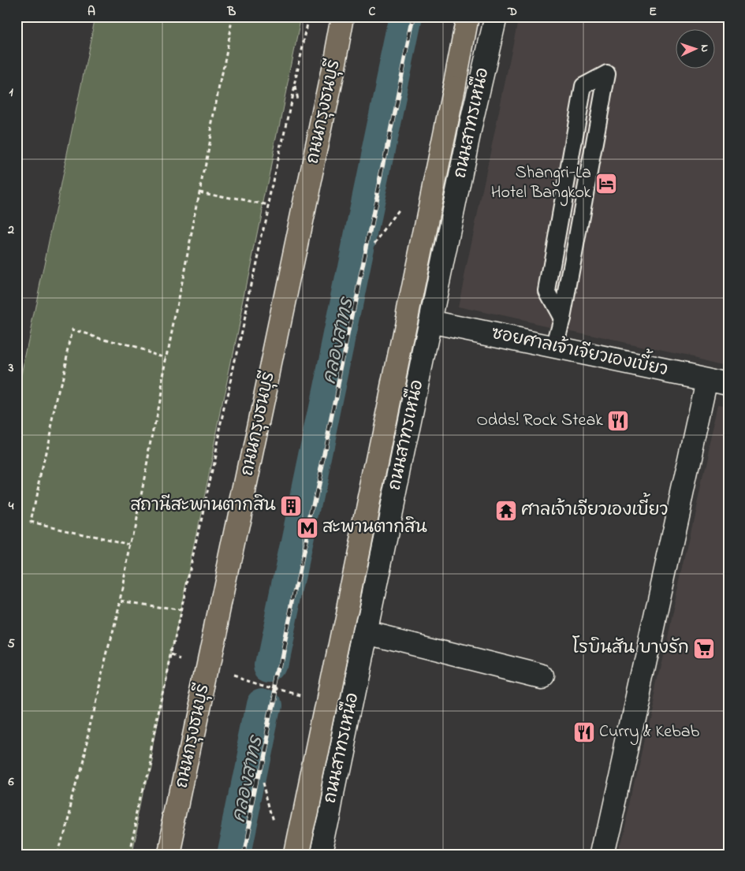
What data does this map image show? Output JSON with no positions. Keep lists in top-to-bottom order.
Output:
{
  "streets": {
    "main road": ["ถนนกรุงธนบุรี"],
    "street": ["ถนนสาทรเหนือ", "ซอยศาลเจ้าเจียวเองเบี้ยว"]
  },
  "crossings": [
    ["ถนนสาทรเหนือ", "ซอยศาลเจ้าเจียวเองเบี้ยว"]
  ],
  "water": ["คลองสาทร"],
  "places": {
    "hotel": ["Shangri-La Hotel Bangkok"],
    "restaurant": ["Odds! Rock Steak", "Curry & Kebab"],
    "building": ["สถานีสะพานตากสิน"],
    "temple": ["ศาลเจ้าเจียวเองเบี้ยว"],
    "metro station": ["สะพานตากสิน"],
    "supermarket": ["โรบินสัน บางรัก"]
  },
  "north": "right",
  "grid": {
    "columns": [
      "A",
      "B",
      "C",
      "D",
      "E"
    ],
    "rows": [
      "1",
      "2",
      "3",
      "4",
      "5",
      "6"
    ]
  }
}
